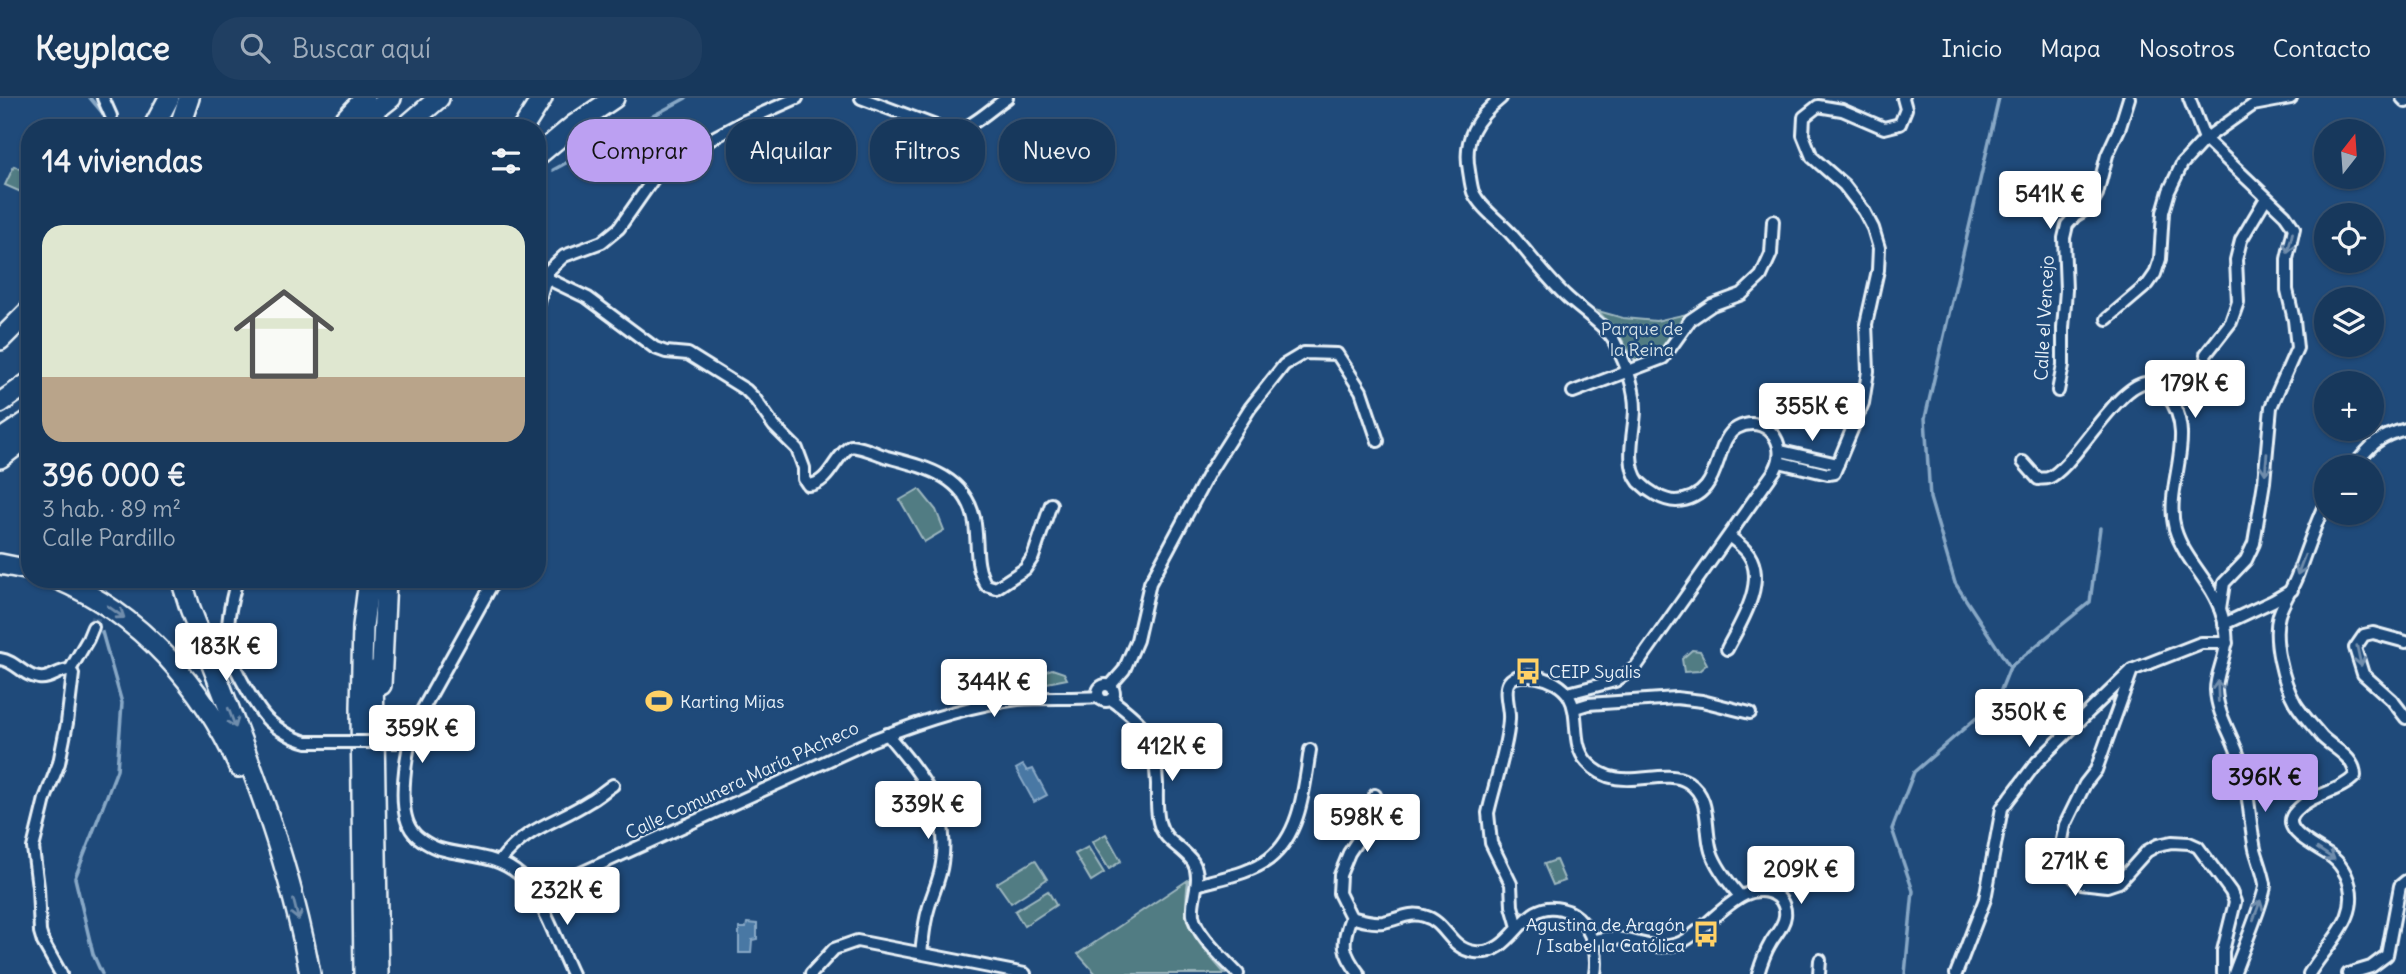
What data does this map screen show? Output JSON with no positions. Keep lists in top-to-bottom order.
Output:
{
  "streets": {
    "street": ["Calle el Vencejo", "Calle Comunera María PAcheco"]
  },
  "parks": ["Parque de la Reina"],
  "places": {
    "bus stop": ["CEIP Syalis", "Agustina de Aragón / Isabel la Católica"],
    "sports": ["Karting Mijas"]
  },
  "north": "top",
  "page": {
    "header": "Keyplace",
    "search": "Buscar aquí",
    "nav": [
      "Inicio",
      "Mapa",
      "Nosotros",
      "Contacto"
    ],
    "map_buttons": ["+", "−"],
    "chip": [
      "Comprar",
      "Alquilar",
      "Filtros",
      "Nuevo"
    ],
    "heading": "14 viviendas",
    "price": [
      "541K €",
      "179K €",
      "355K €",
      "183K €",
      "344K €",
      "350K €",
      "359K €",
      "412K €",
      "396K €",
      "339K €",
      "598K €",
      "271K €",
      "209K €",
      "232K €"
    ],
    "list": [
      {
        "name": "396 000 €",
        "note": "3 hab. · 89 m² · Calle Pardillo"
      }
    ]
  }
}
